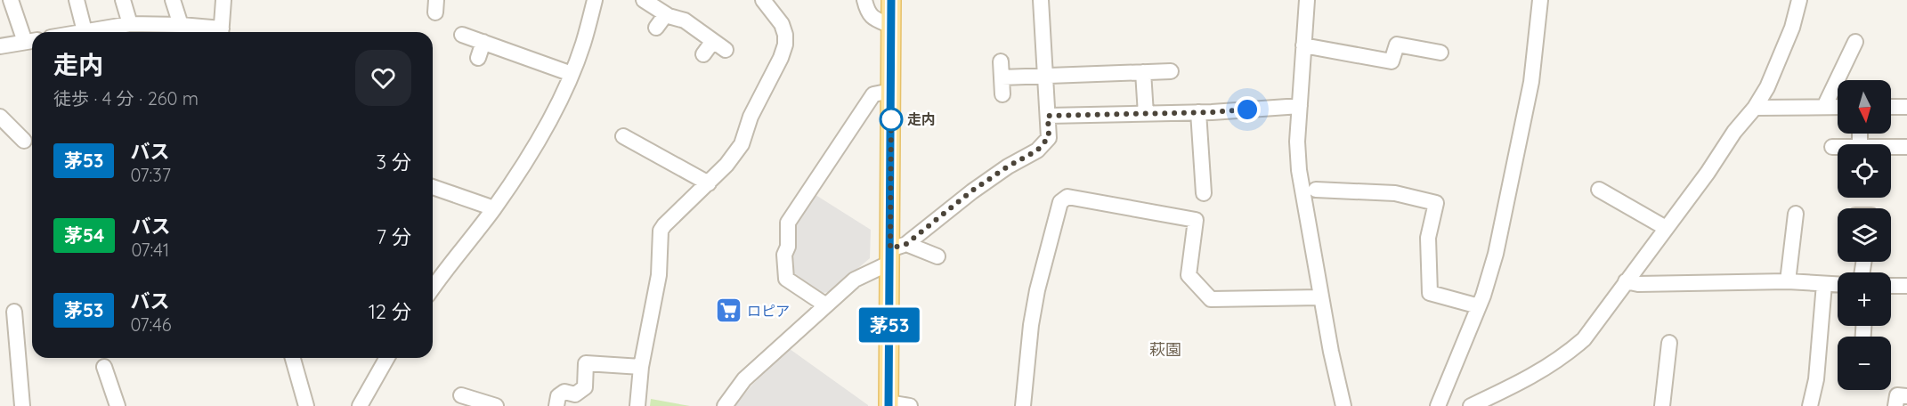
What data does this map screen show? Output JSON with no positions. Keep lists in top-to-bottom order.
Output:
{
  "districts": ["萩園"],
  "places": {
    "other": ["走内"],
    "supermarket": ["ロピア"]
  },
  "lines": ["bus line 茅53"],
  "north": "bottom",
  "page": {
    "on_map": "茅53",
    "heading": ["走内", "徒歩 · 4 分 · 260 m"],
    "map_buttons": ["+", "−"],
    "list": [
      {
        "mark": "茅53",
        "name": "バス",
        "note": "07:37",
        "value": "3 分"
      },
      {
        "mark": "茅54",
        "name": "バス",
        "note": "07:41",
        "value": "7 分"
      },
      {
        "mark": "茅53",
        "name": "バス",
        "note": "07:46",
        "value": "12 分"
      }
    ]
  }
}
